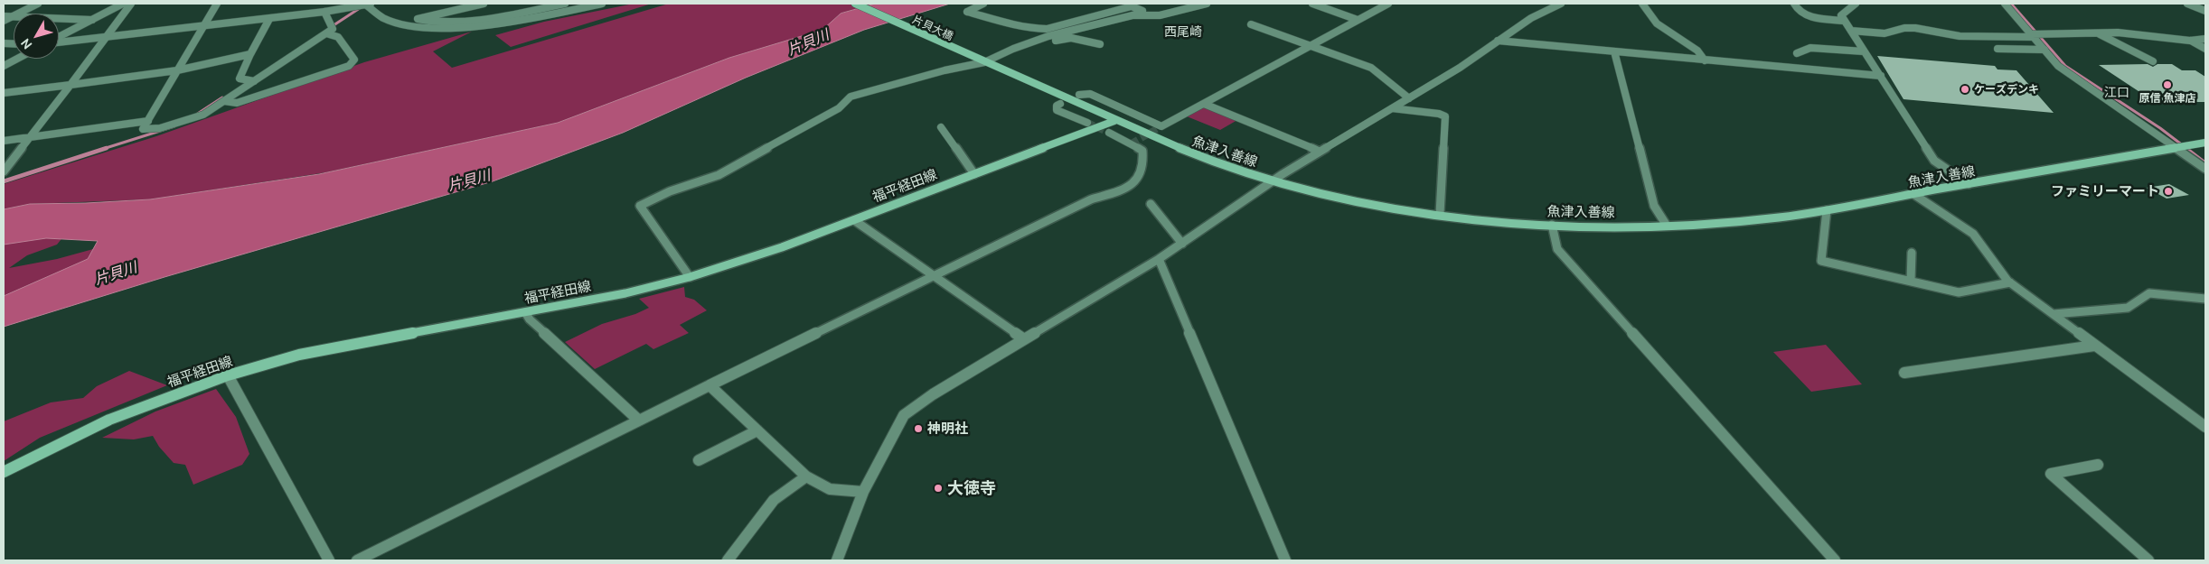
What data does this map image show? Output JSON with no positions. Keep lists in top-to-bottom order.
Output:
{
  "streets": {
    "main road": ["片貝大橋", "魚津入善線", "福平経田線"]
  },
  "crossings": [
    ["片貝大橋", "魚津入善線"],
    ["魚津入善線", "福平経田線"]
  ],
  "districts": ["西尾崎", "江口"],
  "water": ["片貝川"],
  "places": [
    "原信 魚津店",
    "ケーズデンキ",
    "ファミリーマート",
    "神明社",
    "大徳寺"
  ],
  "north": "bottom left"
}
